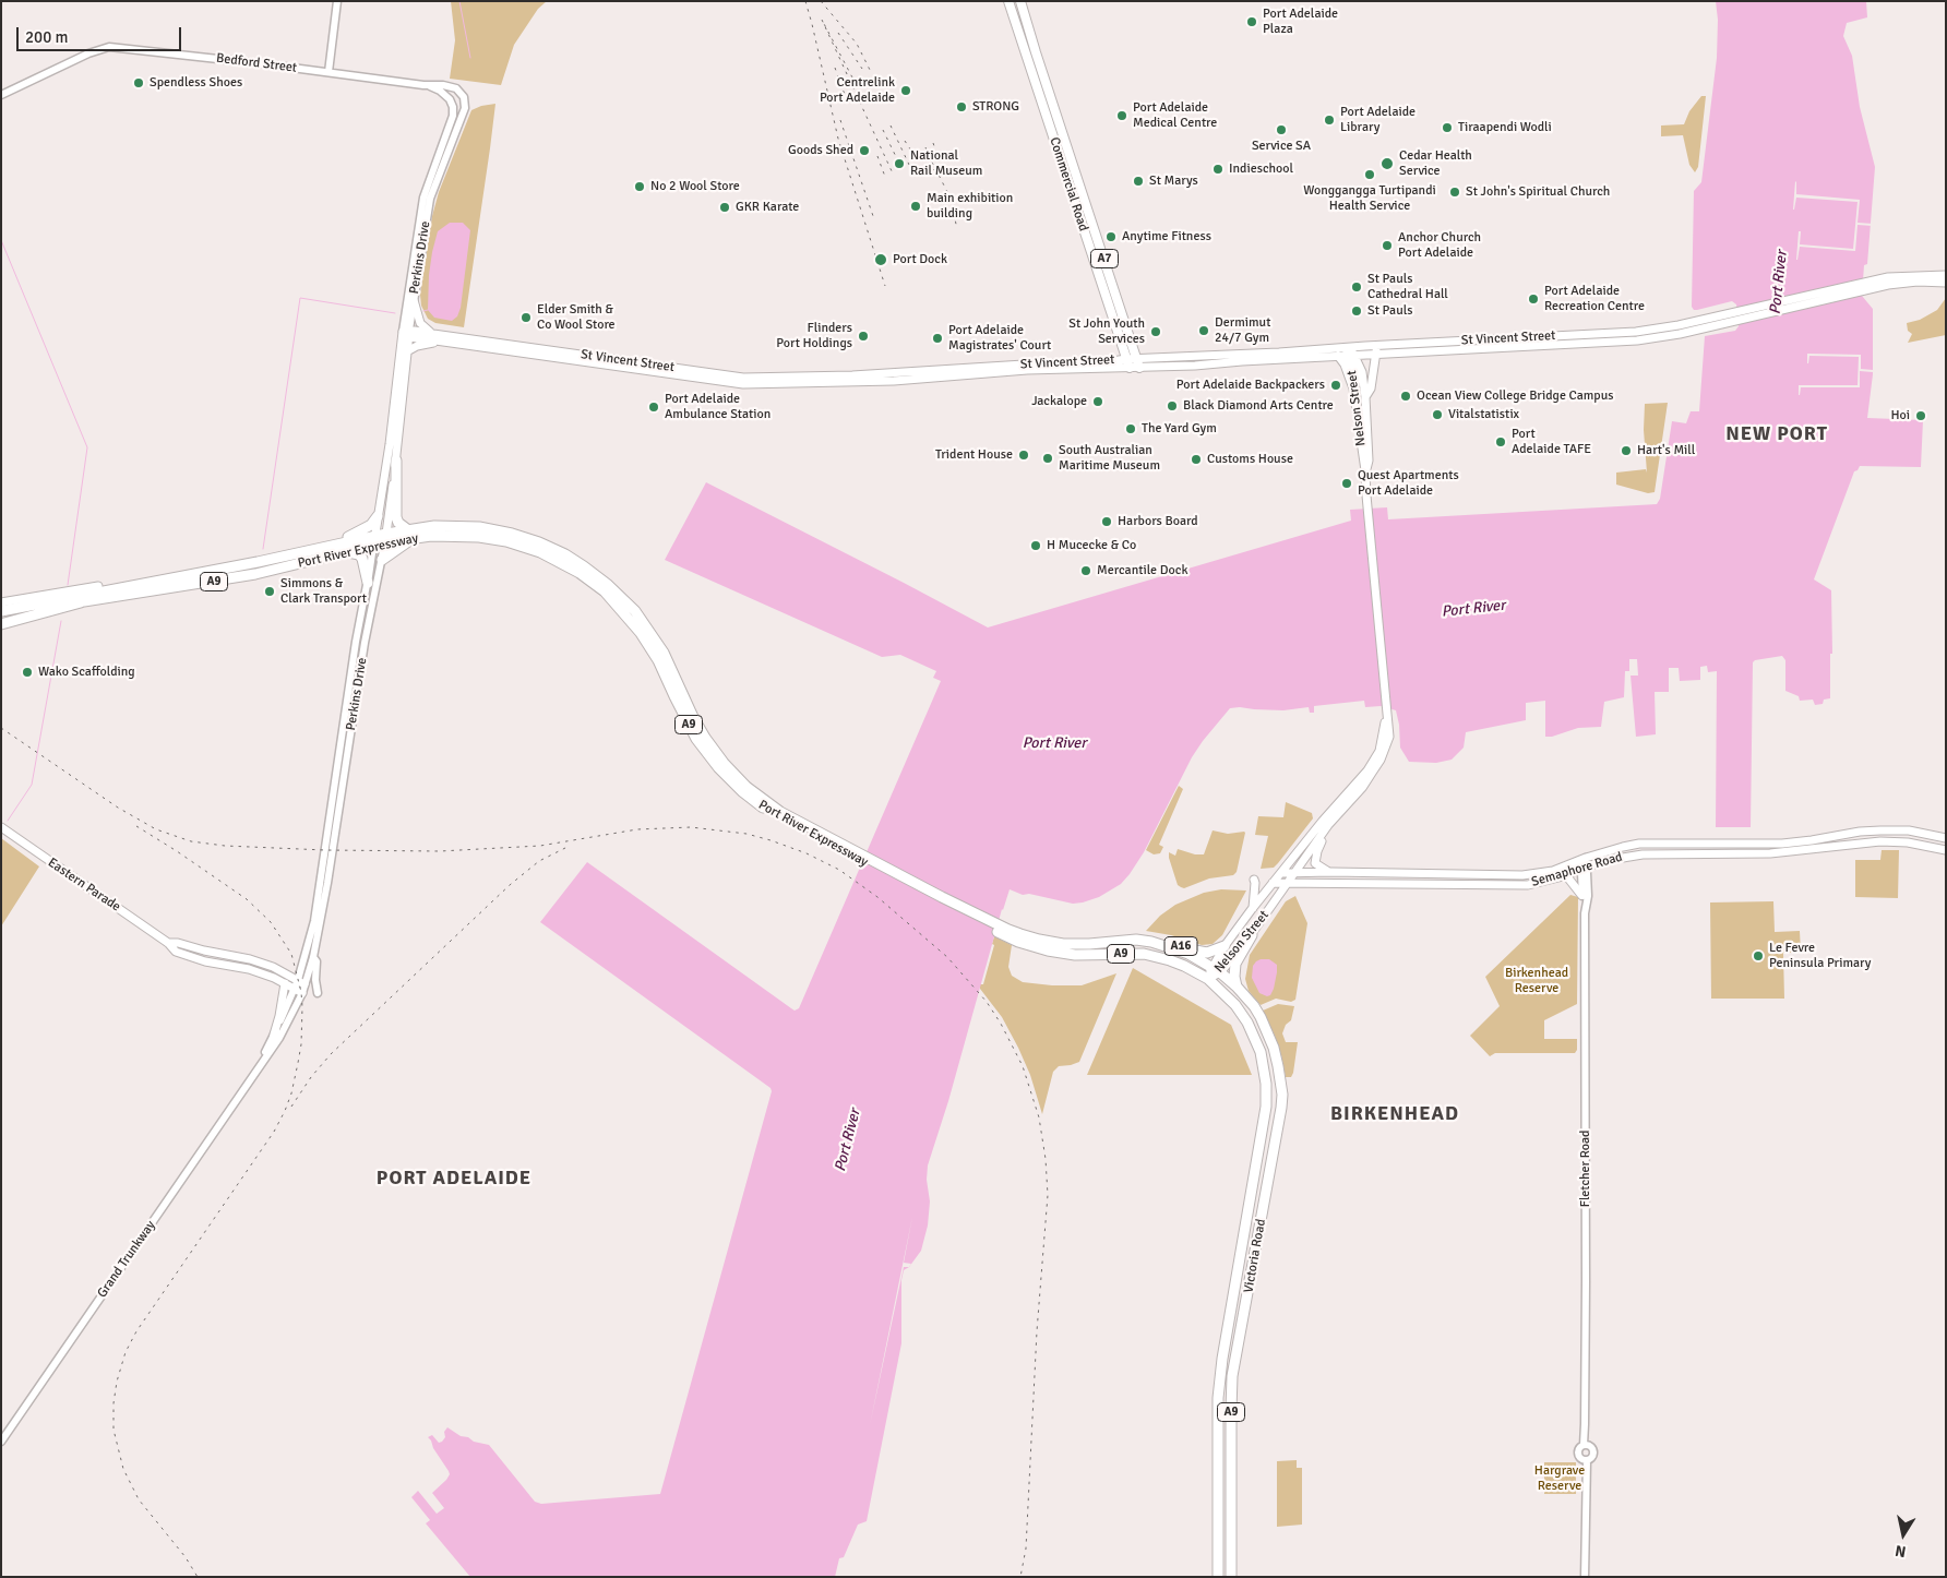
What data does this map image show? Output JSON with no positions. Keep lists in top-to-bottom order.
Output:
{
  "streets": {
    "highway": [
      "Port River Expressway",
      "A9",
      "A16",
      "Victoria Road"
    ],
    "main road": [
      "Commercial Road",
      "Perkins Drive",
      "A7",
      "St Vincent Street",
      "Nelson Street",
      "Semaphore Road",
      "Eastern Parade"
    ],
    "street": ["Bedford Street", "Fletcher Road", "Grand Trunkway"]
  },
  "crossings": [
    ["Bedford Street", "Perkins Drive"],
    ["Commercial Road", "St Vincent Street"],
    ["Perkins Drive", "St Vincent Street"],
    ["Perkins Drive", "Port River Expressway"],
    ["Perkins Drive", "Eastern Parade"],
    ["Perkins Drive", "Grand Trunkway"],
    ["St Vincent Street", "Nelson Street"],
    ["Nelson Street", "Port River Expressway"],
    ["Nelson Street", "Semaphore Road"],
    ["Nelson Street", "A16"],
    ["Nelson Street", "Victoria Road"],
    ["Port River Expressway", "A16"],
    ["Port River Expressway", "Victoria Road"],
    ["A9", "Victoria Road"],
    ["Semaphore Road", "Fletcher Road"],
    ["Eastern Parade", "Grand Trunkway"],
    ["A16", "Victoria Road"]
  ],
  "districts": ["NEW PORT", "BIRKENHEAD", "PORT ADELAIDE"],
  "water": ["Port River"],
  "parks": ["Birkenhead Reserve", "Hargrave Reserve"],
  "places": [
    "Port Adelaide Plaza",
    "Spendless Shoes",
    "Centrelink Port Adelaide",
    "STRONG",
    "Port Adelaide Medical Centre",
    "Port Adelaide Library",
    "Tiraapendi Wodli",
    "Service SA",
    "Goods Shed",
    "National Rail Museum",
    "Cedar Health Service",
    "Indieschool",
    "Wonggangga Turtipandi Health Service",
    "St Marys",
    "No 2 Wool Store",
    "St John's Spiritual Church",
    "Main exhibition building",
    "GKR Karate",
    "Anytime Fitness",
    "Anchor Church Port Adelaide",
    "Port Dock",
    "St Pauls Cathedral Hall",
    "Port Adelaide Recreation Centre",
    "St Pauls",
    "Elder Smith & Co Wool Store",
    "Dermimut 24/7 Gym",
    "St John Youth Services",
    "Flinders Port Holdings",
    "Port Adelaide Magistrates' Court",
    "Port Adelaide Backpackers",
    "Ocean View College Bridge Campus",
    "Jackalope",
    "Black Diamond Arts Centre",
    "Port Adelaide Ambulance Station",
    "Vitalstatistix",
    "Hoi",
    "The Yard Gym",
    "Port Adelaide TAFE",
    "Hart's Mill",
    "Trident House",
    "South Australian Maritime Museum",
    "Customs House",
    "Quest Apartments Port Adelaide",
    "Harbors Board",
    "H Mucecke & Co",
    "Mercantile Dock",
    "Simmons & Clark Transport",
    "Wako Scaffolding",
    "Le Fevre Peninsula Primary"
  ],
  "scale_bar": "200 m",
  "north": "bottom"
}
